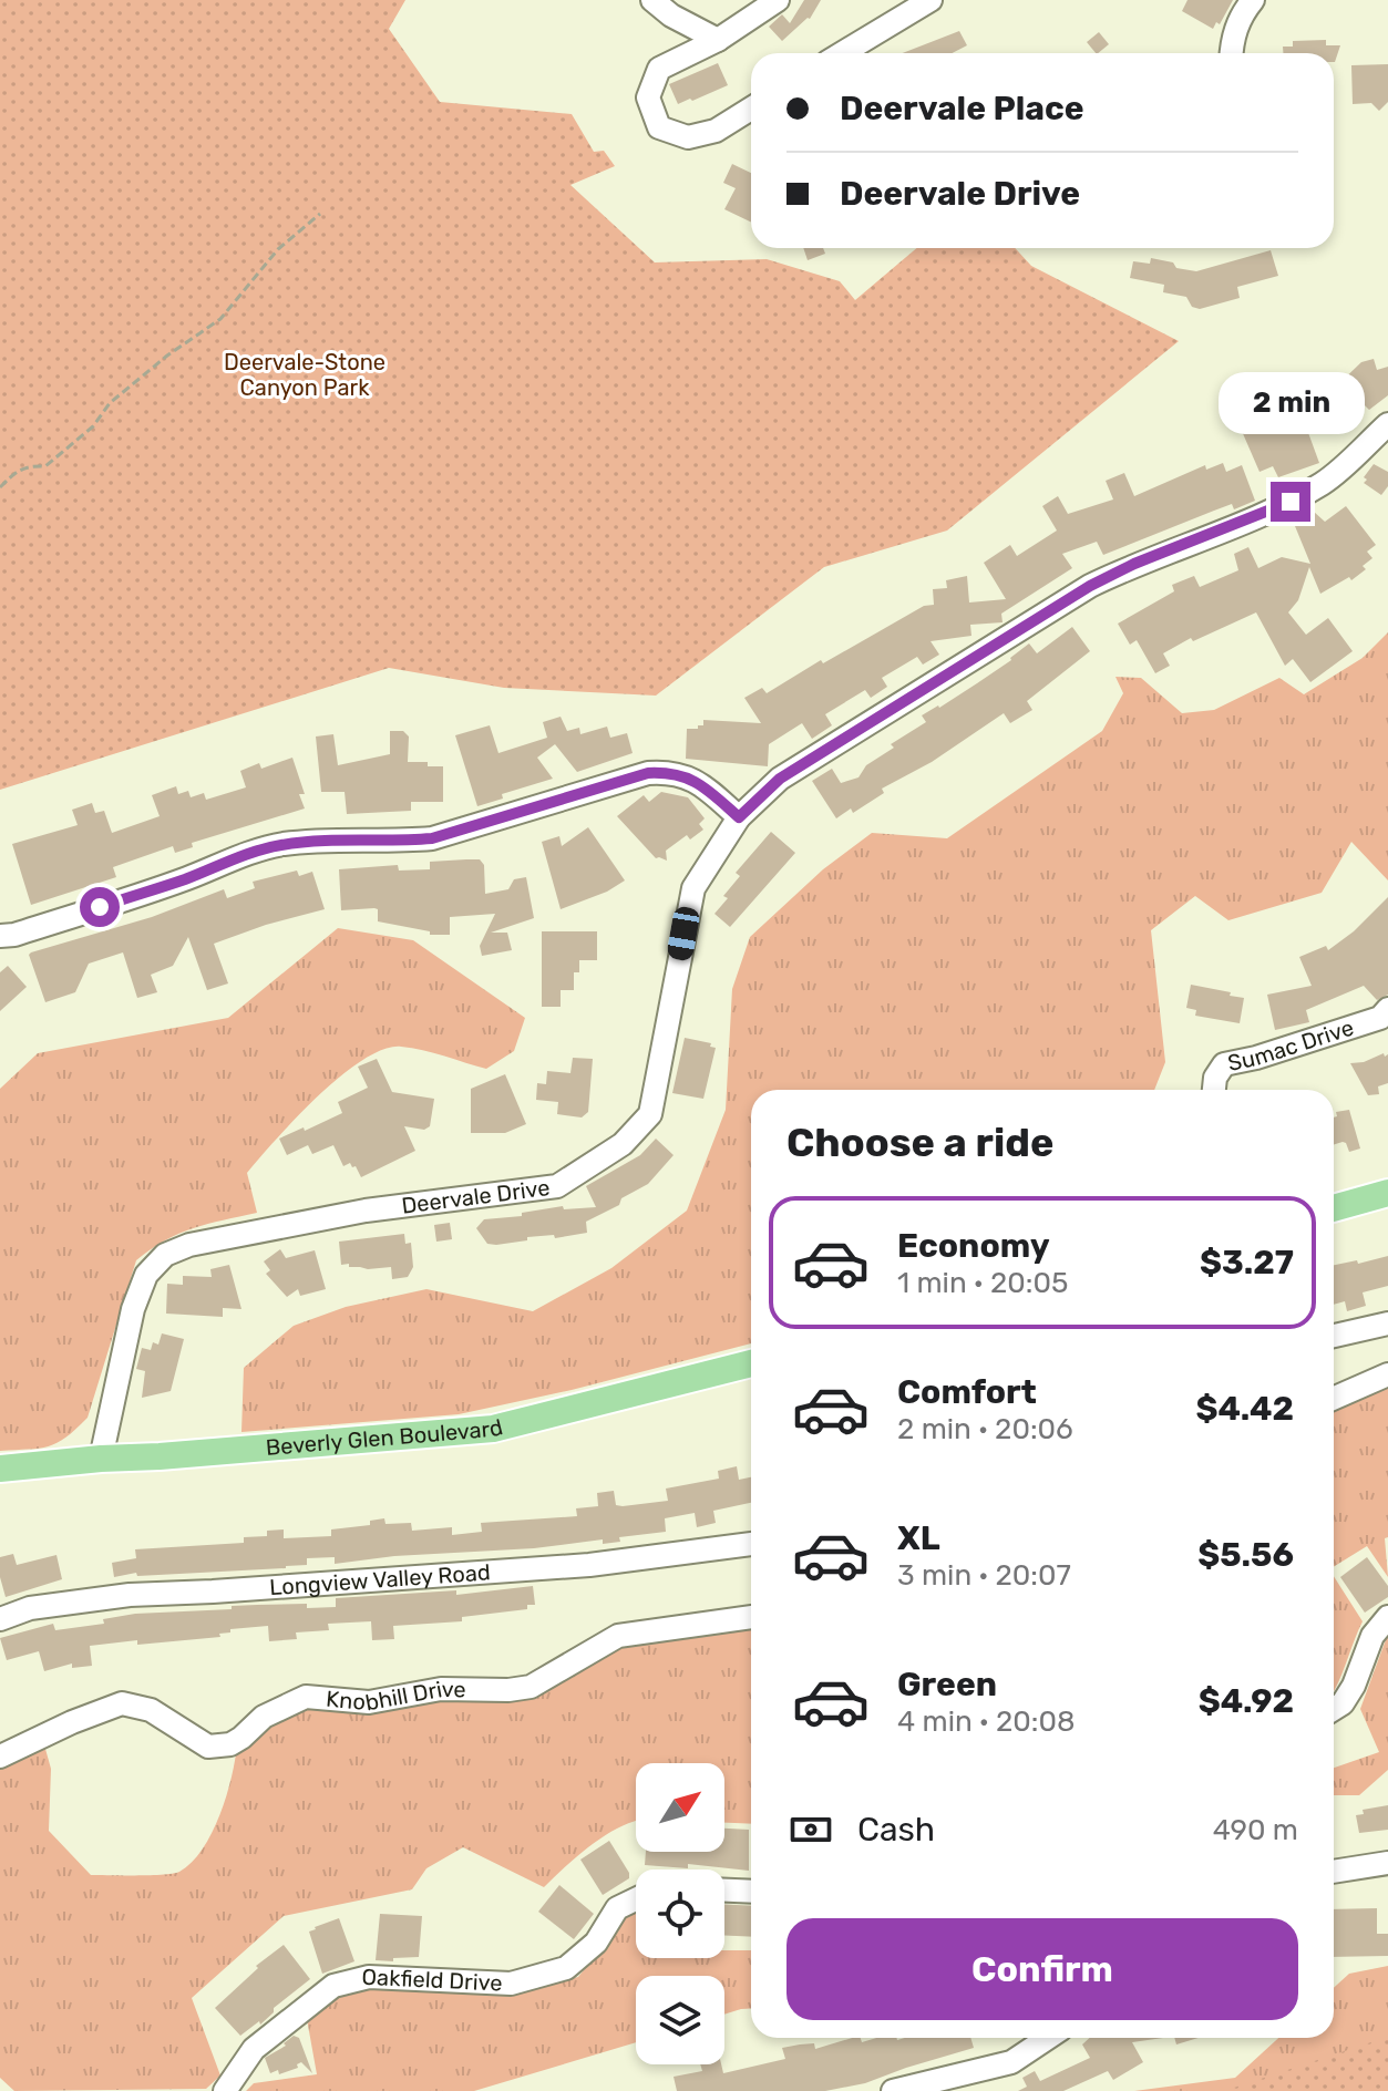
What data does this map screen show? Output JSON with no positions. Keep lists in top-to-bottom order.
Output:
{
  "streets": {
    "main road": ["Beverly Glen Boulevard"],
    "street": [
      "Sumac Drive",
      "Deervale Drive",
      "Longview Valley Road",
      "Knobhill Drive",
      "Oakfield Drive"
    ]
  },
  "crossings": [
    ["Deervale Drive", "Beverly Glen Boulevard"]
  ],
  "parks": ["Deervale-Stone Canyon Park"],
  "north": "top right",
  "page": {
    "banner": ["Deervale Place", "Deervale Drive"],
    "bubble": "2 min",
    "heading": "Choose a ride",
    "list": [
      {
        "name": "Economy",
        "note": "1 min · 20:05",
        "value": "$3.27"
      },
      {
        "name": "Comfort",
        "note": "2 min · 20:06",
        "value": "$4.42"
      },
      {
        "name": "XL",
        "note": "3 min · 20:07",
        "value": "$5.56"
      },
      {
        "name": "Green",
        "note": "4 min · 20:08",
        "value": "$4.92"
      }
    ],
    "pay": ["Cash", "490 m"],
    "buttons": "Confirm"
  }
}
